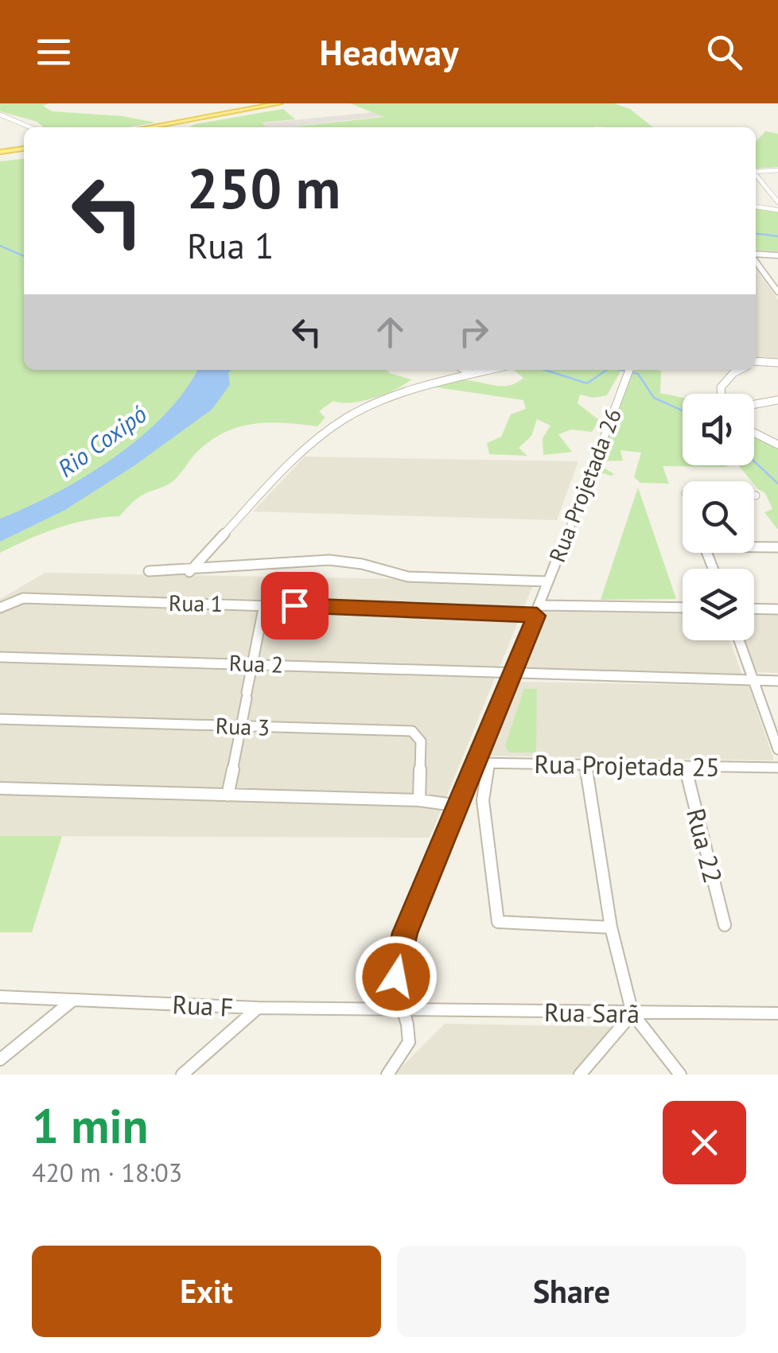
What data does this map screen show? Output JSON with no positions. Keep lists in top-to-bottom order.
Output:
{
  "streets": {
    "street": [
      "Rua Projetada 26",
      "Rua 1",
      "Rua 2",
      "Rua 3",
      "Rua Projetada 25",
      "Rua 22",
      "Rua F",
      "Rua Sarã"
    ]
  },
  "crossings": [
    ["Rua Projetada 26", "Rua 1"],
    ["Rua Projetada 26", "Rua 2"],
    ["Rua Projetada 26", "Rua Projetada 25"],
    ["Rua Projetada 26", "Rua F"],
    ["Rua Projetada 26", "Rua Sarã"],
    ["Rua Projetada 25", "Rua 22"],
    ["Rua F", "Rua Sarã"]
  ],
  "water": ["Rio Coxipó"],
  "page": {
    "header": "Headway",
    "turn": ["250 m", "Rua 1"],
    "heading": ["1 min", "420 m · 18:03"],
    "buttons": ["Exit", "Share"]
  }
}
